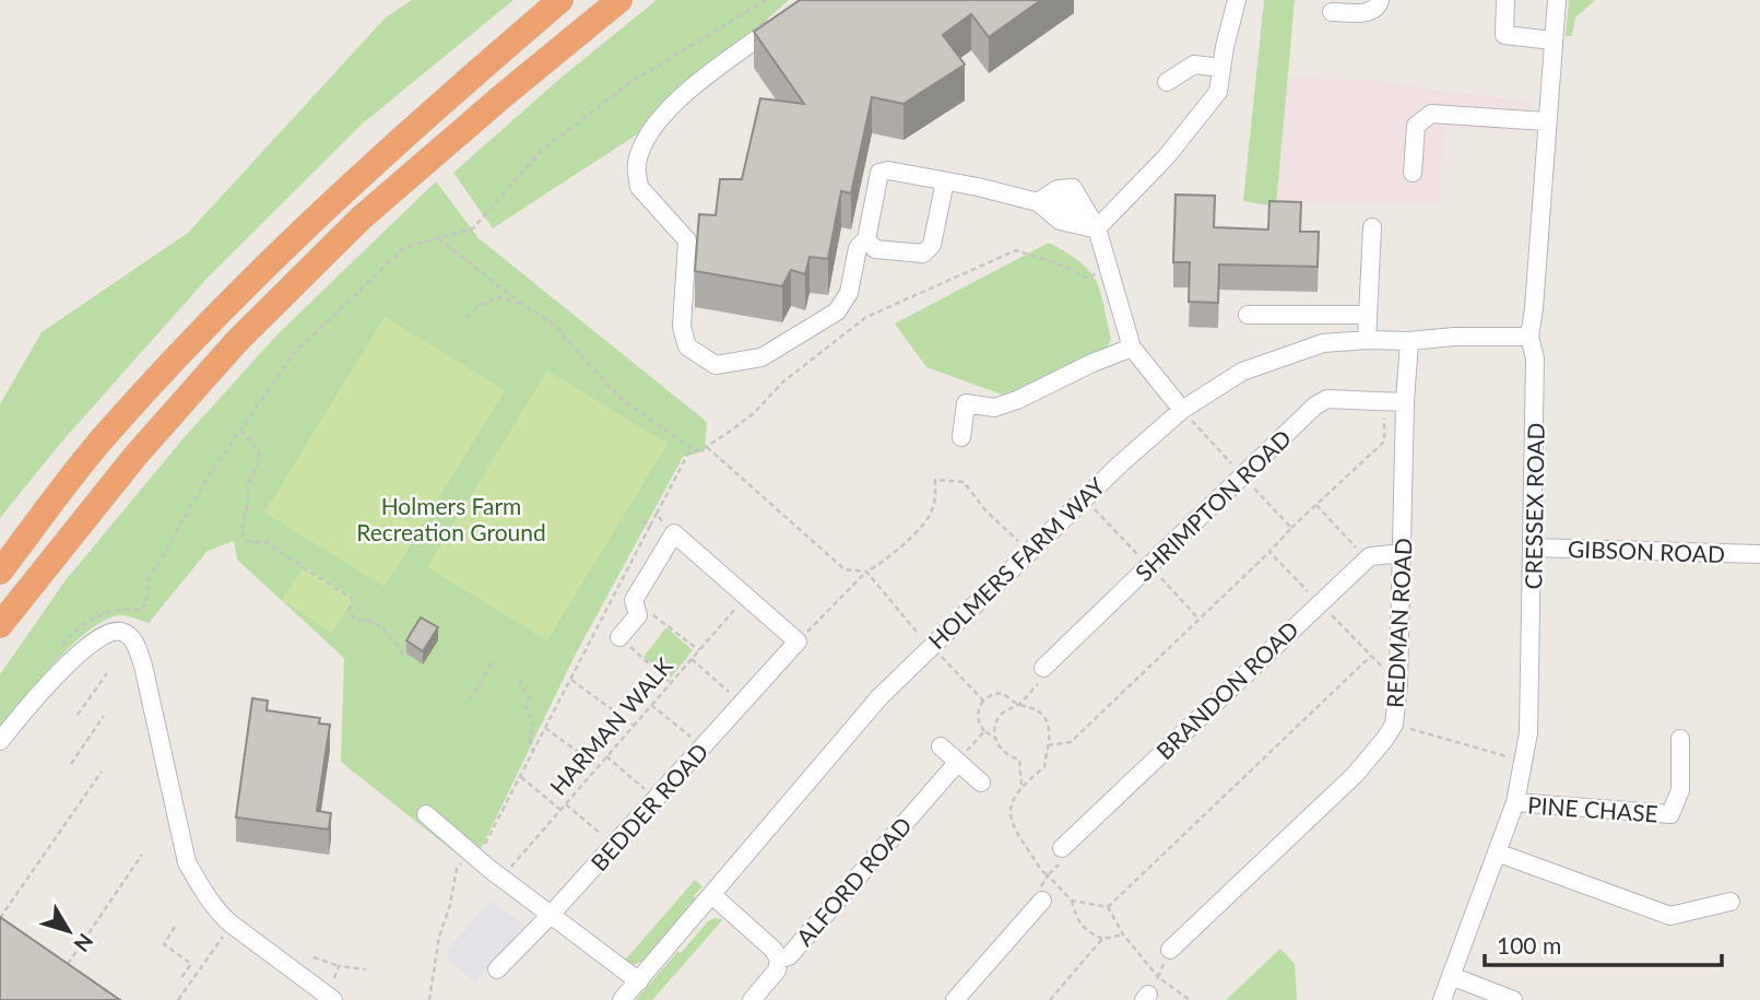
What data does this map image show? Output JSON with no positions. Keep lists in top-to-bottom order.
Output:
{
  "streets": {
    "street": [
      "SHRIMPTON ROAD",
      "CRESSEX ROAD",
      "GIBSON ROAD",
      "HOLMERS FARM WAY",
      "REDMAN ROAD",
      "BRANDON ROAD",
      "BEDDER ROAD",
      "PINE CHASE",
      "ALFORD ROAD"
    ],
    "path": ["HARMAN WALK"]
  },
  "crossings": [
    ["SHRIMPTON ROAD", "REDMAN ROAD"],
    ["CRESSEX ROAD", "GIBSON ROAD"],
    ["CRESSEX ROAD", "HOLMERS FARM WAY"],
    ["CRESSEX ROAD", "PINE CHASE"],
    ["HOLMERS FARM WAY", "REDMAN ROAD"]
  ],
  "parks": ["Holmers Farm Recreation Ground"],
  "scale_bar": "100 m",
  "north": "bottom right"
}
